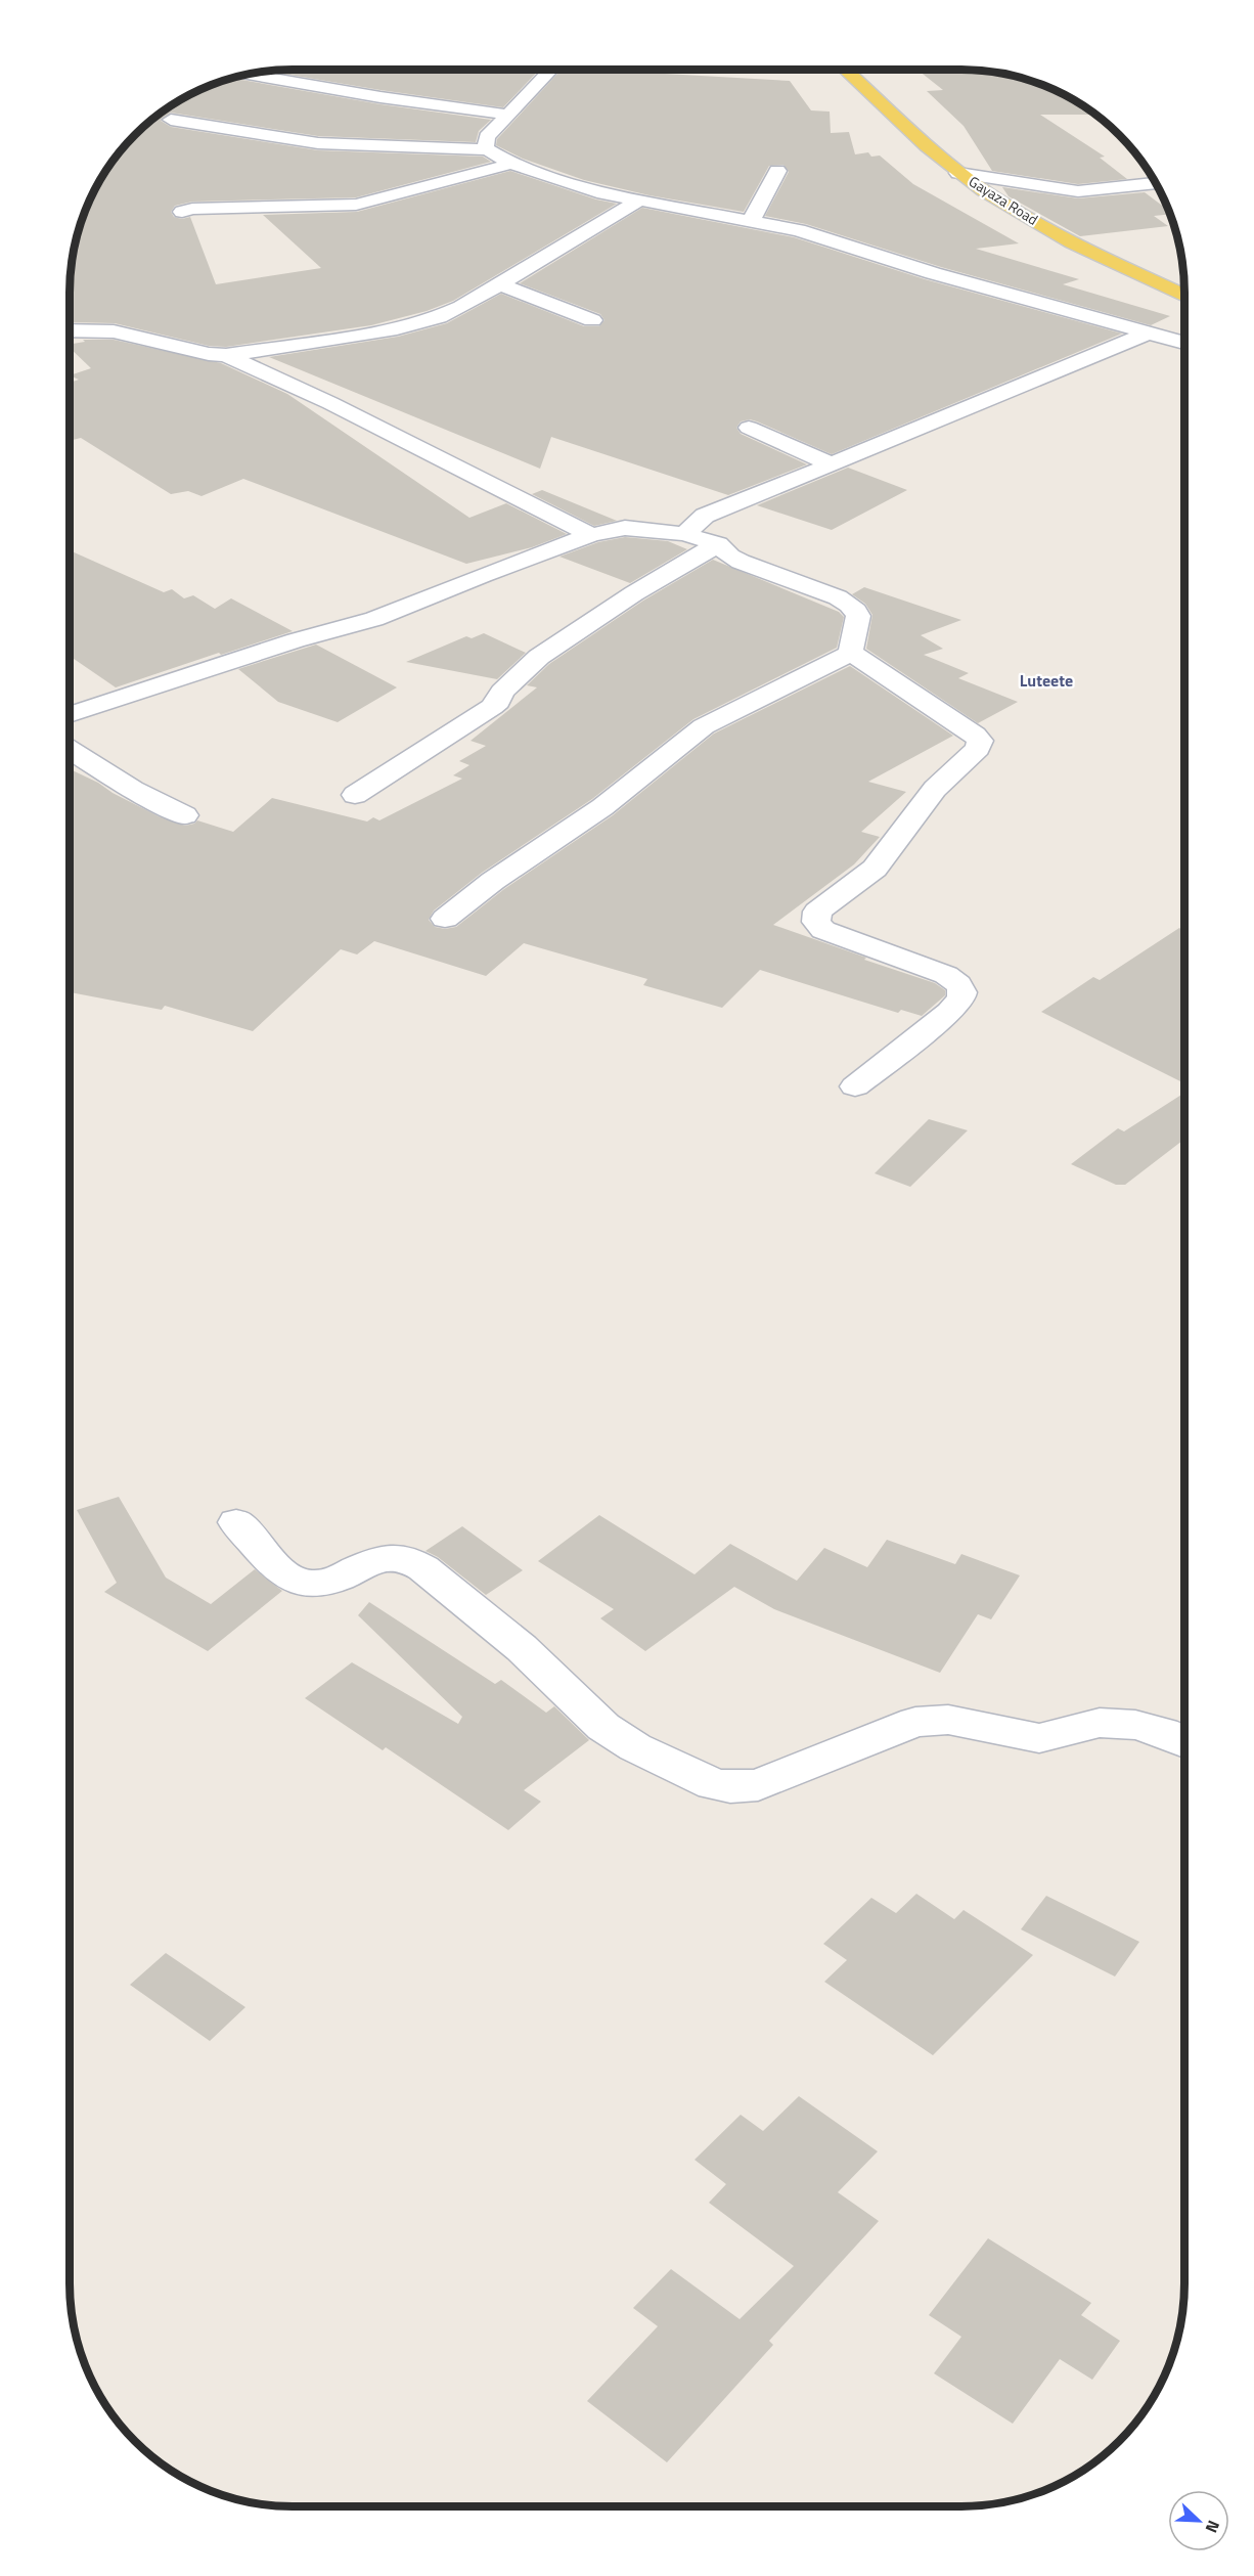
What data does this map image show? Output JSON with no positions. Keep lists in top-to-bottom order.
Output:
{
  "streets": {
    "main road": ["Gayaza Road"]
  },
  "districts": ["Luteete"],
  "north": "bottom right"
}
